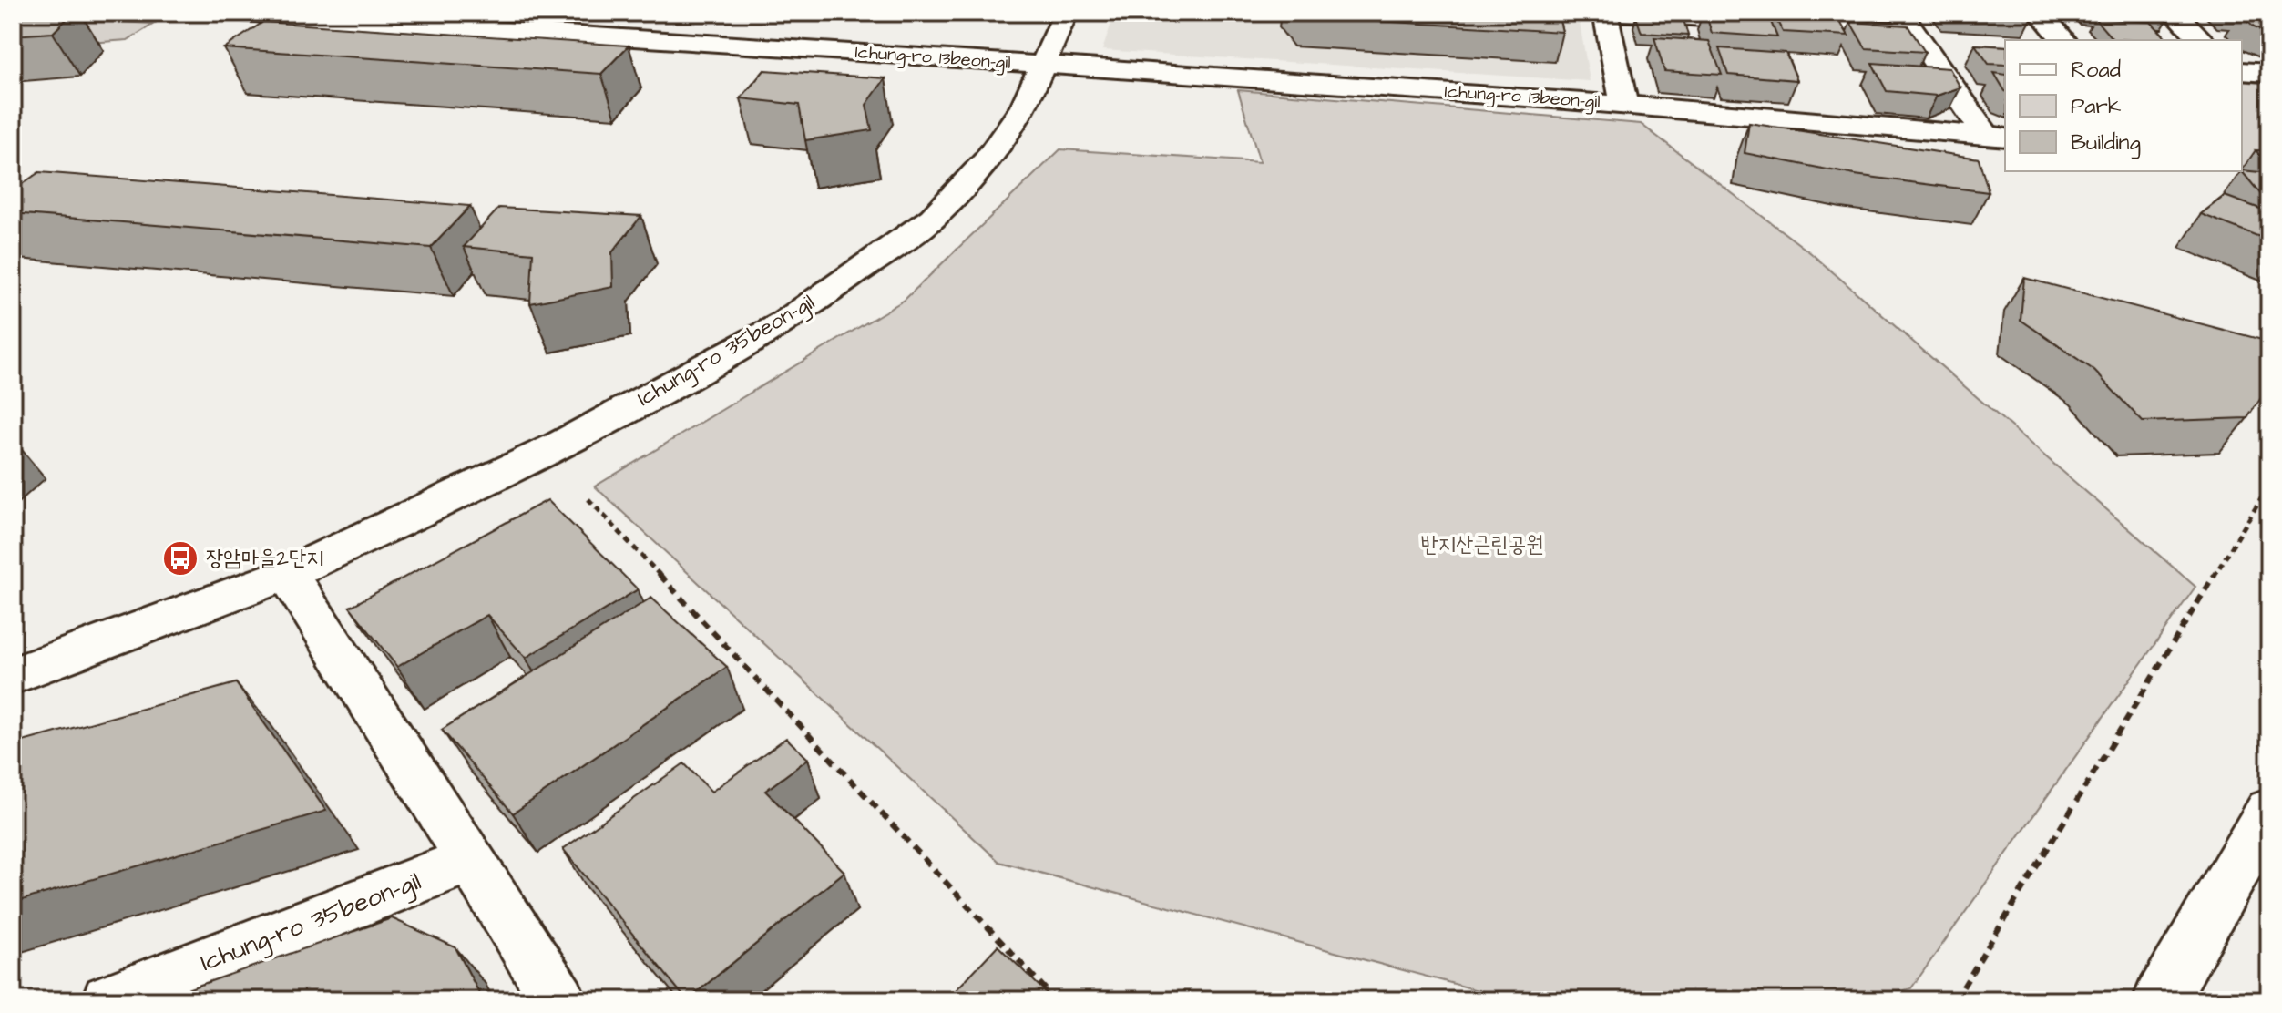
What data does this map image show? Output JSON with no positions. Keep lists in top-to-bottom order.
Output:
{
  "streets": {
    "street": ["Ichung-ro 13beon-gil", "Ichung-ro 35beon-gil"]
  },
  "crossings": [
    ["Ichung-ro 13beon-gil", "Ichung-ro 35beon-gil"]
  ],
  "parks": ["반지산근린공원"],
  "places": {
    "bus stop": ["장암마을2단지"]
  },
  "legend": ["Road", "Park", "Building"]
}
